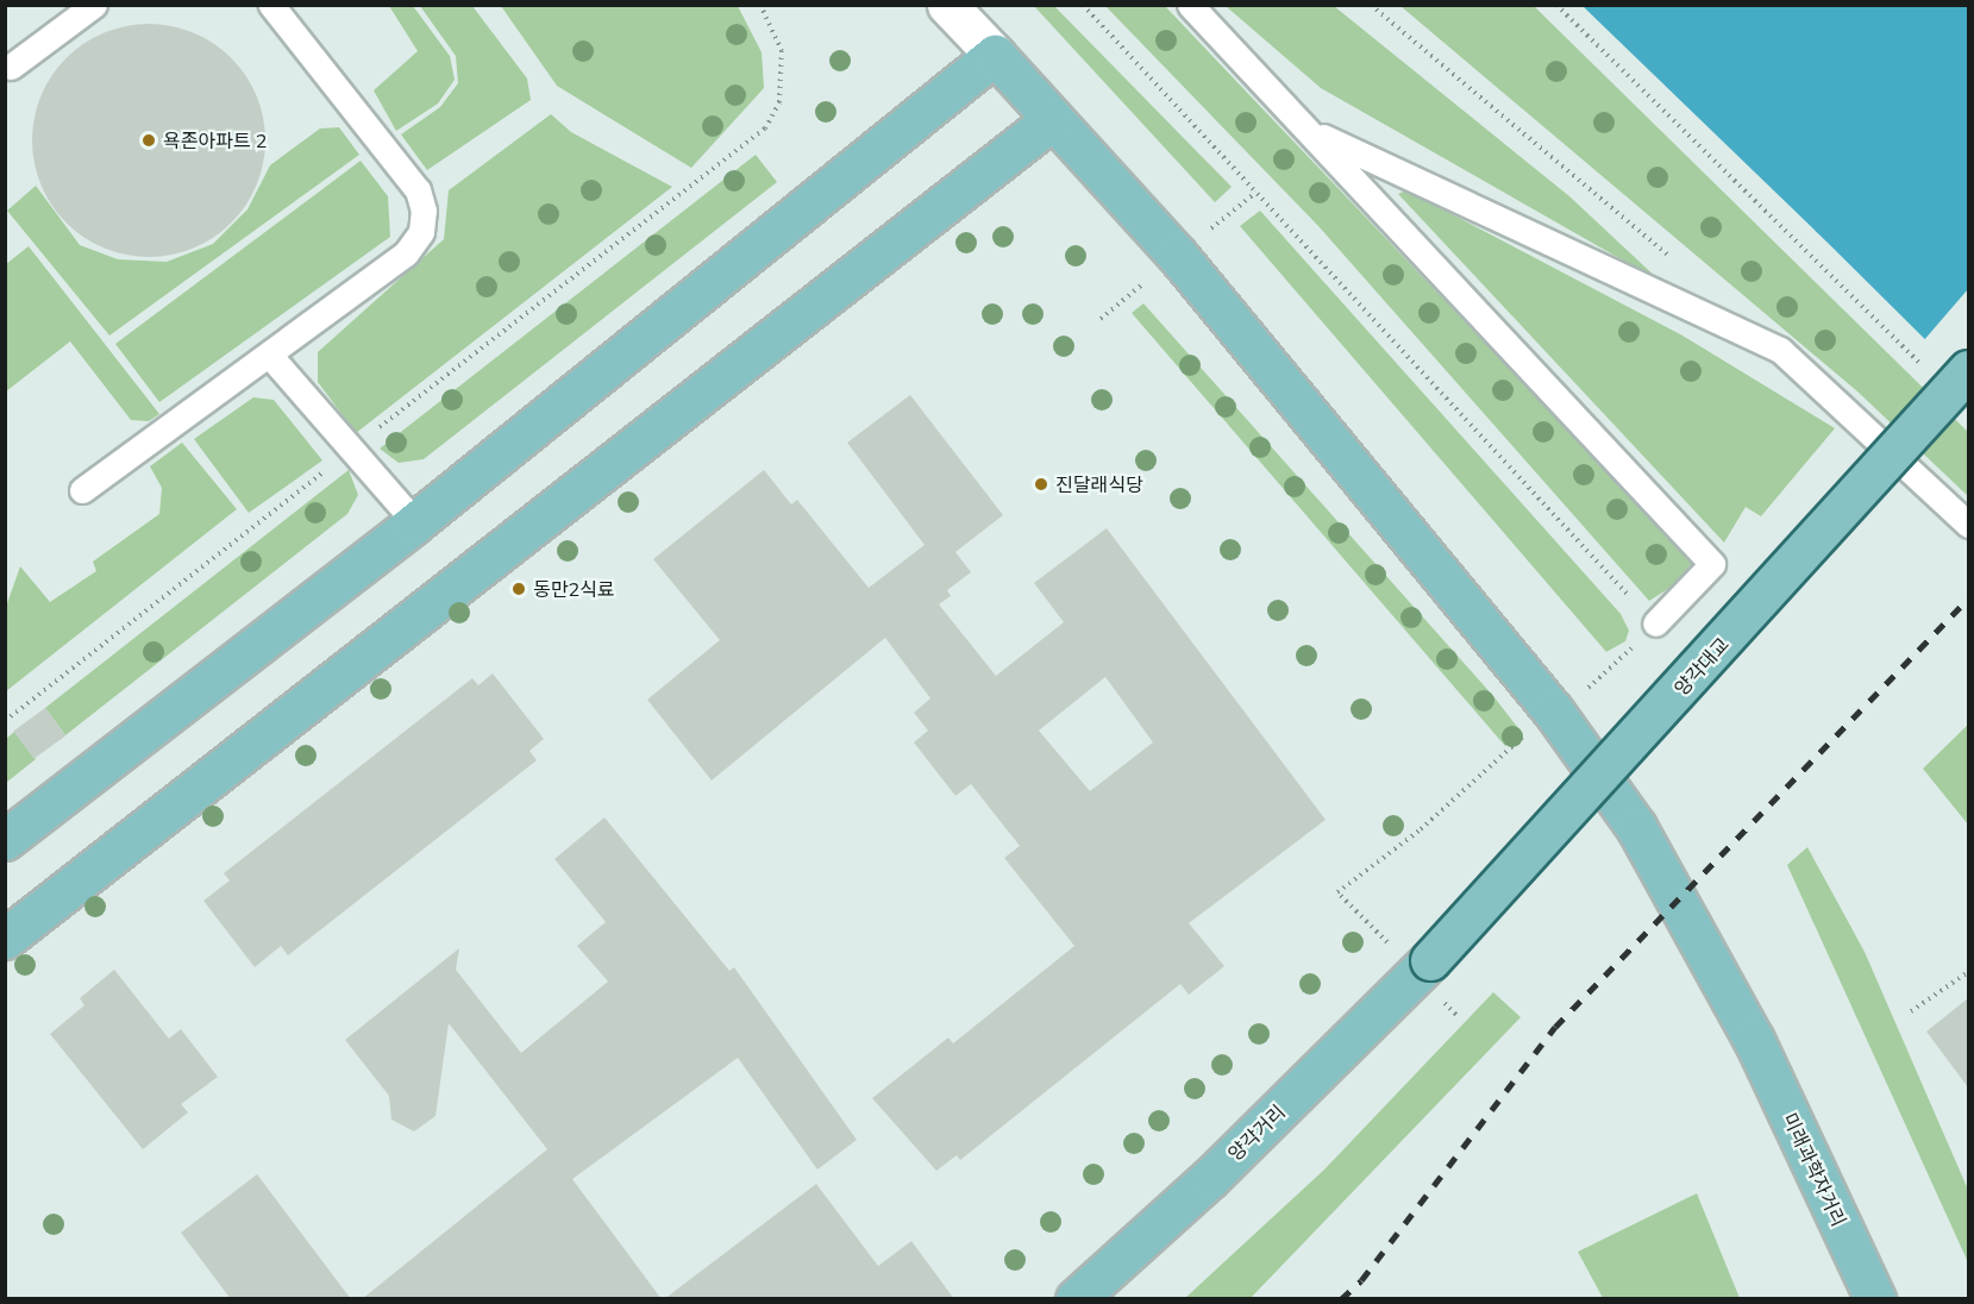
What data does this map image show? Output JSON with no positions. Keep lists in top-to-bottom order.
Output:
{
  "streets": {
    "main road": ["양각대교", "양각거리", "미래과학자거리"]
  },
  "crossings": [
    ["양각대교", "양각거리"]
  ],
  "places": ["욕존아파트 2", "진달래식당", "동만2식료"]
}
